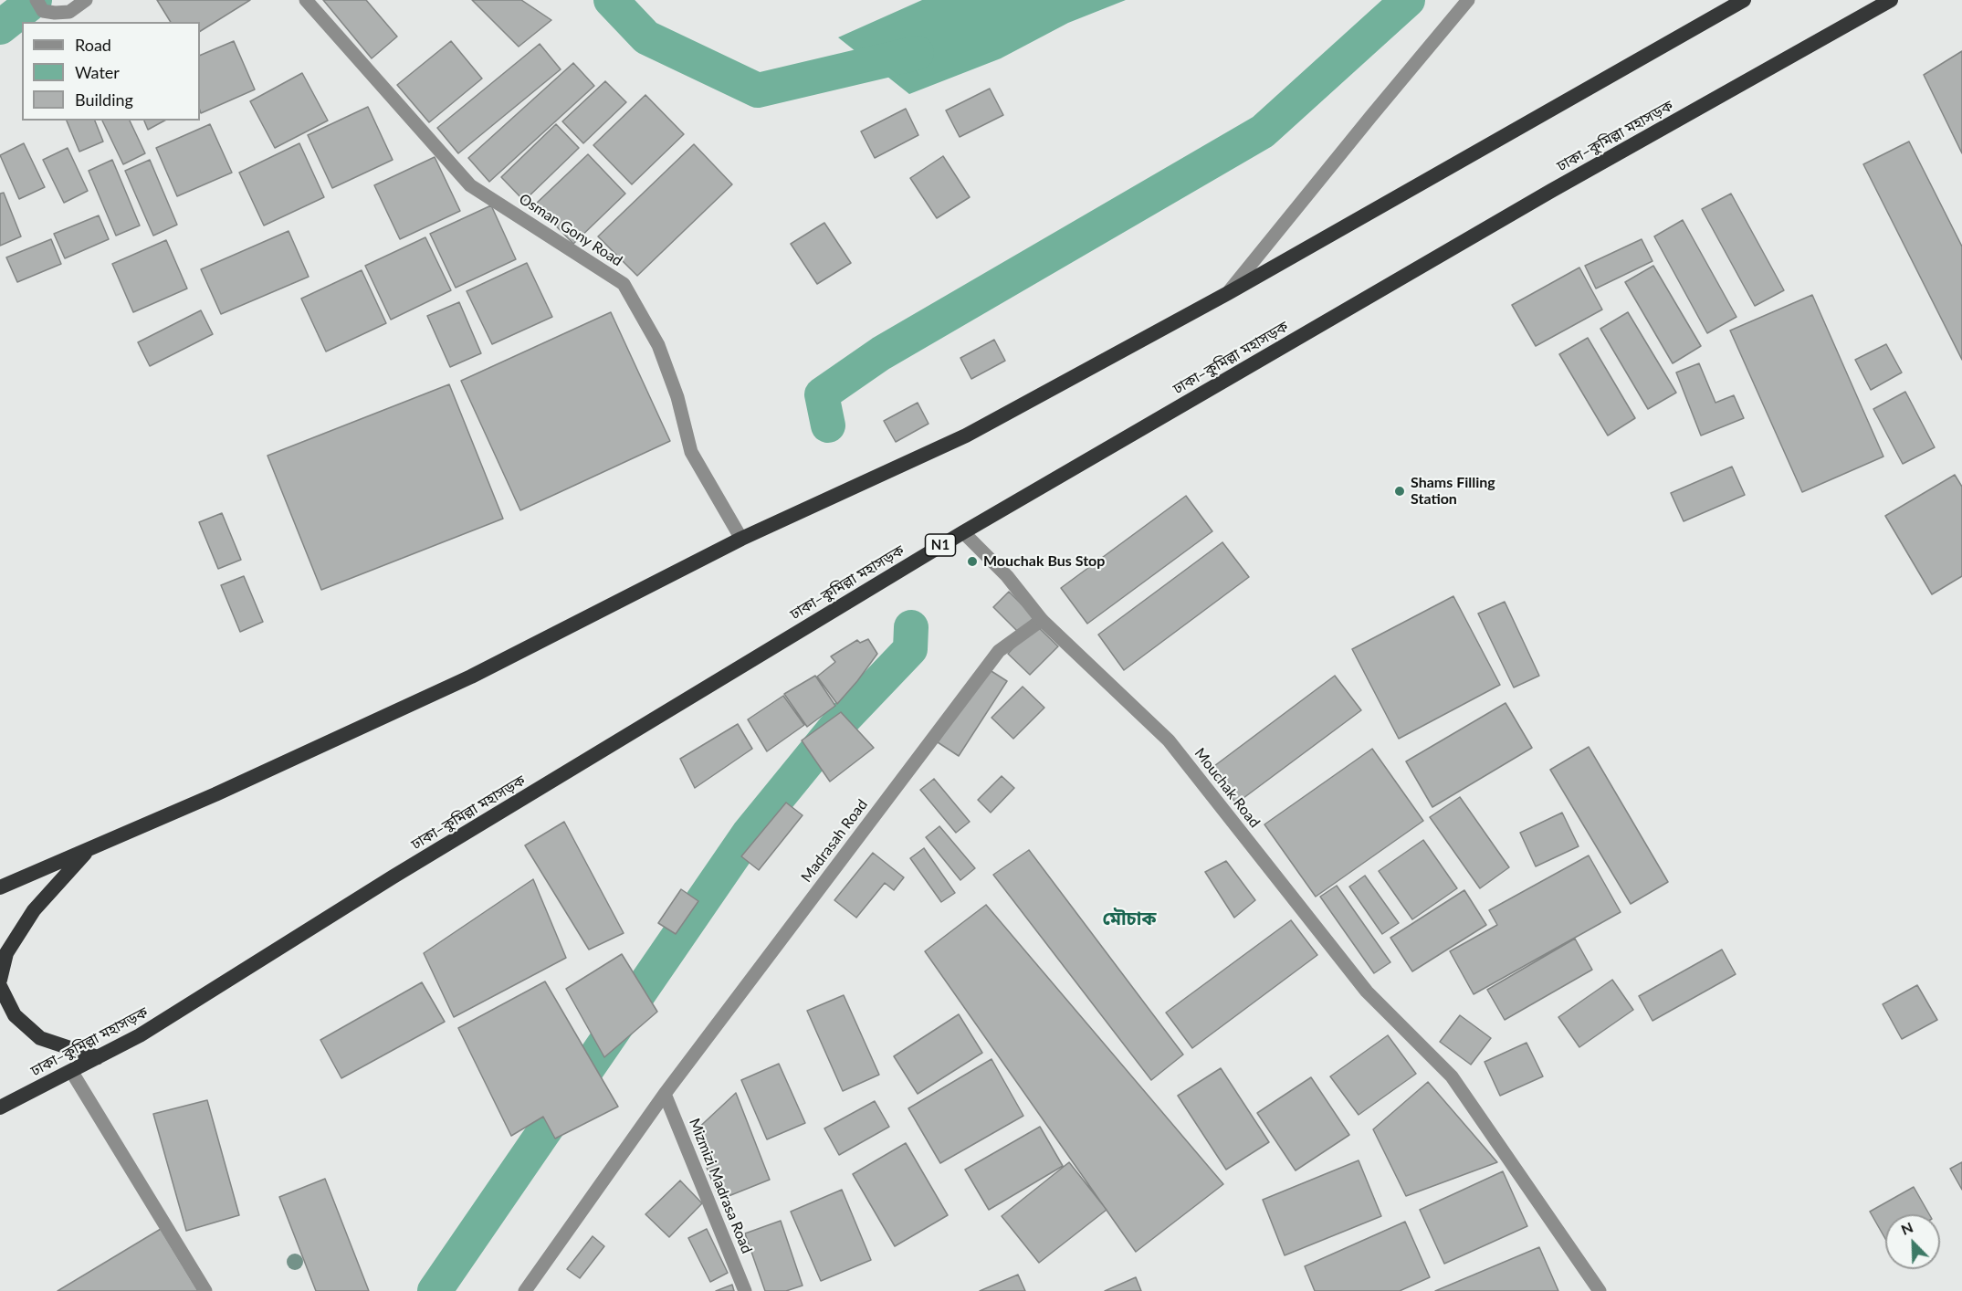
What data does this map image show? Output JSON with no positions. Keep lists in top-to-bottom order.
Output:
{
  "streets": {
    "highway": ["ঢাকা–কুমিল্লা মহাসড়ক", "N1"],
    "street": [
      "Osman Gony Road",
      "Mouchak Road",
      "Madrasah Road",
      "Mizmizi Madrasa Road"
    ]
  },
  "crossings": [
    ["ঢাকা–কুমিল্লা মহাসড়ক", "Mouchak Road"],
    ["Mouchak Road", "Madrasah Road"],
    ["Madrasah Road", "Mizmizi Madrasa Road"]
  ],
  "districts": ["মৌচাক"],
  "places": ["Shams Filling Station", "Mouchak Bus Stop"],
  "legend": ["Road", "Water", "Building"],
  "north": "top left"
}
